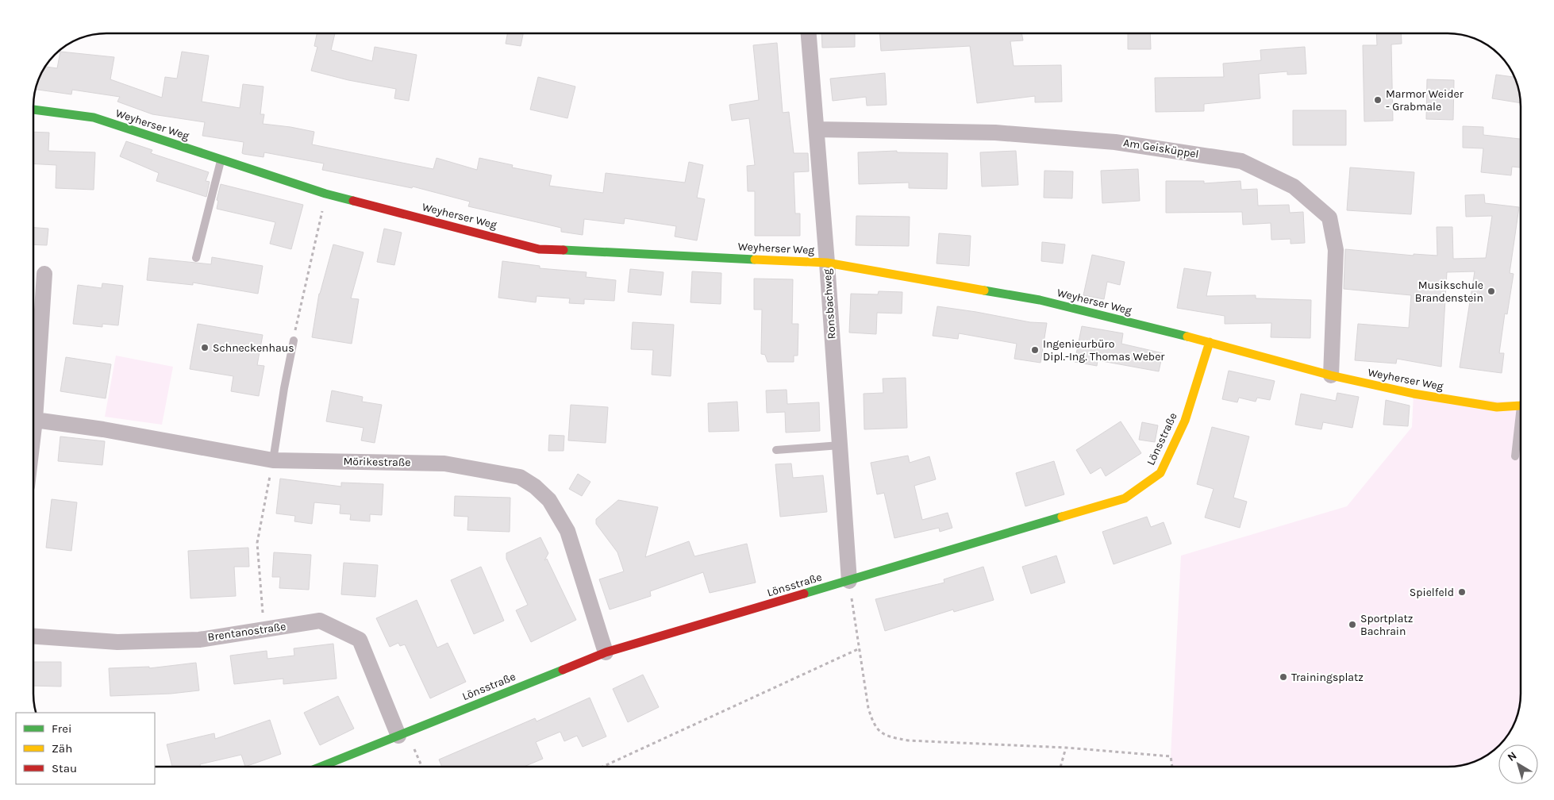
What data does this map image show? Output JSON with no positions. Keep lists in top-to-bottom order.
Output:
{
  "streets": {
    "street": [
      "Weyherser Weg",
      "Am Geisküppel",
      "Ronsbachweg",
      "Lönsstraße",
      "Mörikestraße",
      "Brentanostraße"
    ]
  },
  "crossings": [
    ["Weyherser Weg", "Am Geisküppel"],
    ["Weyherser Weg", "Ronsbachweg"],
    ["Weyherser Weg", "Lönsstraße"],
    ["Am Geisküppel", "Ronsbachweg"],
    ["Ronsbachweg", "Lönsstraße"],
    ["Lönsstraße", "Mörikestraße"],
    ["Lönsstraße", "Brentanostraße"]
  ],
  "places": [
    "Marmor Weider - Grabmale",
    "Musikschule Brandenstein",
    "Schneckenhaus",
    "Ingenieurbüro Dipl.-Ing. Thomas Weber",
    "Spielfeld",
    "Sportplatz Bachrain",
    "Trainingsplatz"
  ],
  "legend": ["Frei", "Zäh", "Stau"],
  "north": "top left"
}
